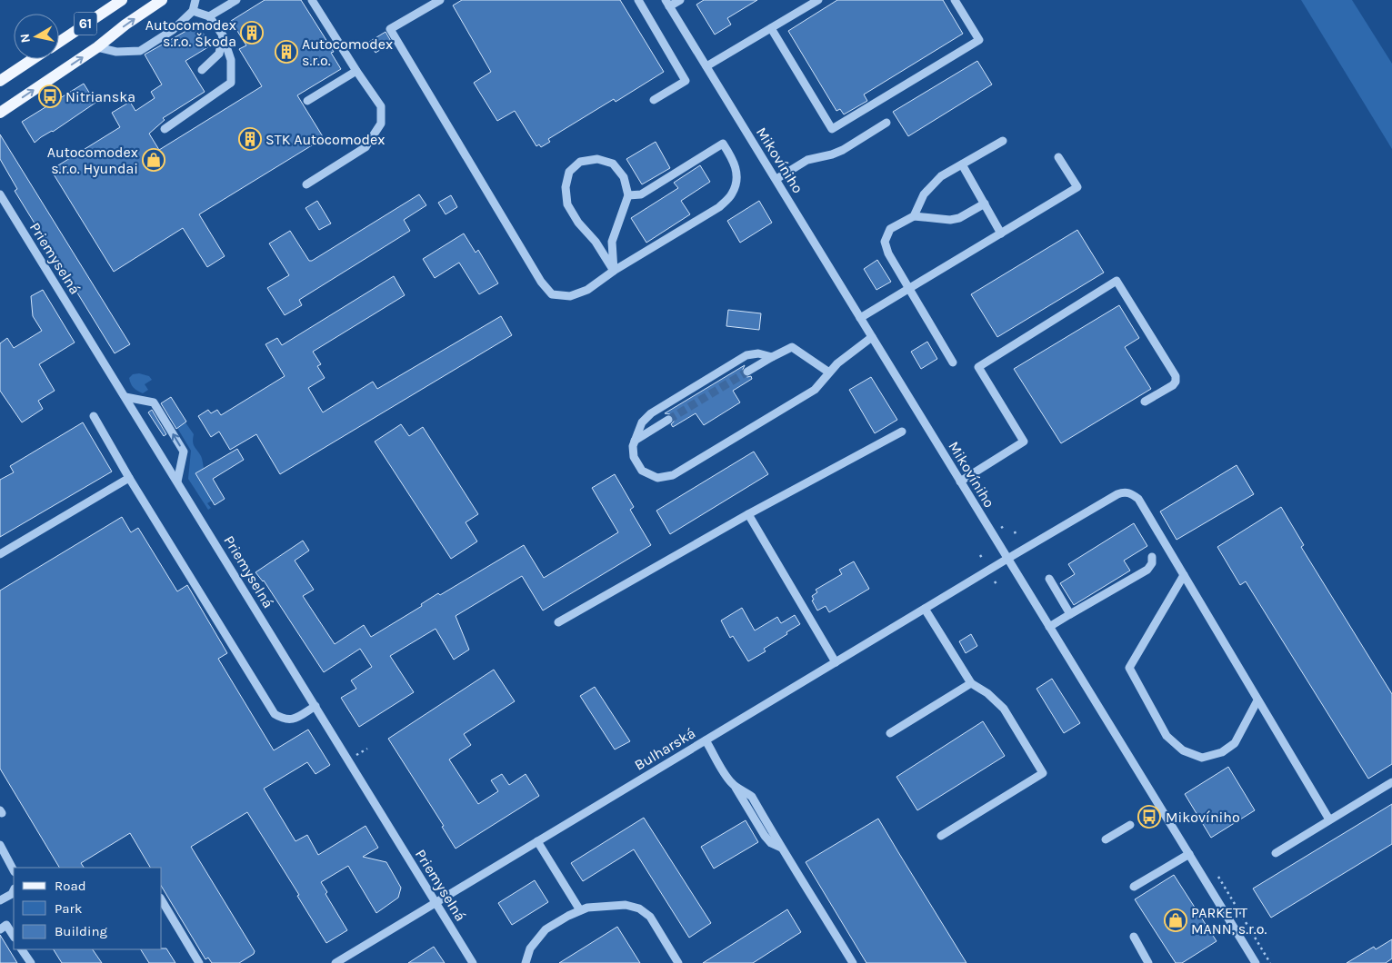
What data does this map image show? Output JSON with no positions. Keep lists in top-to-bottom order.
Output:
{
  "streets": {
    "main road": ["61"],
    "street": ["Mikovíniho", "Priemyselná", "Bulharská"]
  },
  "crossings": [
    ["Mikovíniho", "Bulharská"],
    ["Priemyselná", "Bulharská"]
  ],
  "places": {
    "building": ["Autocomodex s.r.o. Škoda", "Autocomodex s.r.o.", "STK Autocomodex"],
    "bus stop": ["Nitrianska", "Mikovíniho"],
    "shop": ["Autocomodex s.r.o. Hyundai", "PARKETT MANN, s.r.o."]
  },
  "legend": ["Road", "Park", "Building"],
  "north": "left"
}
